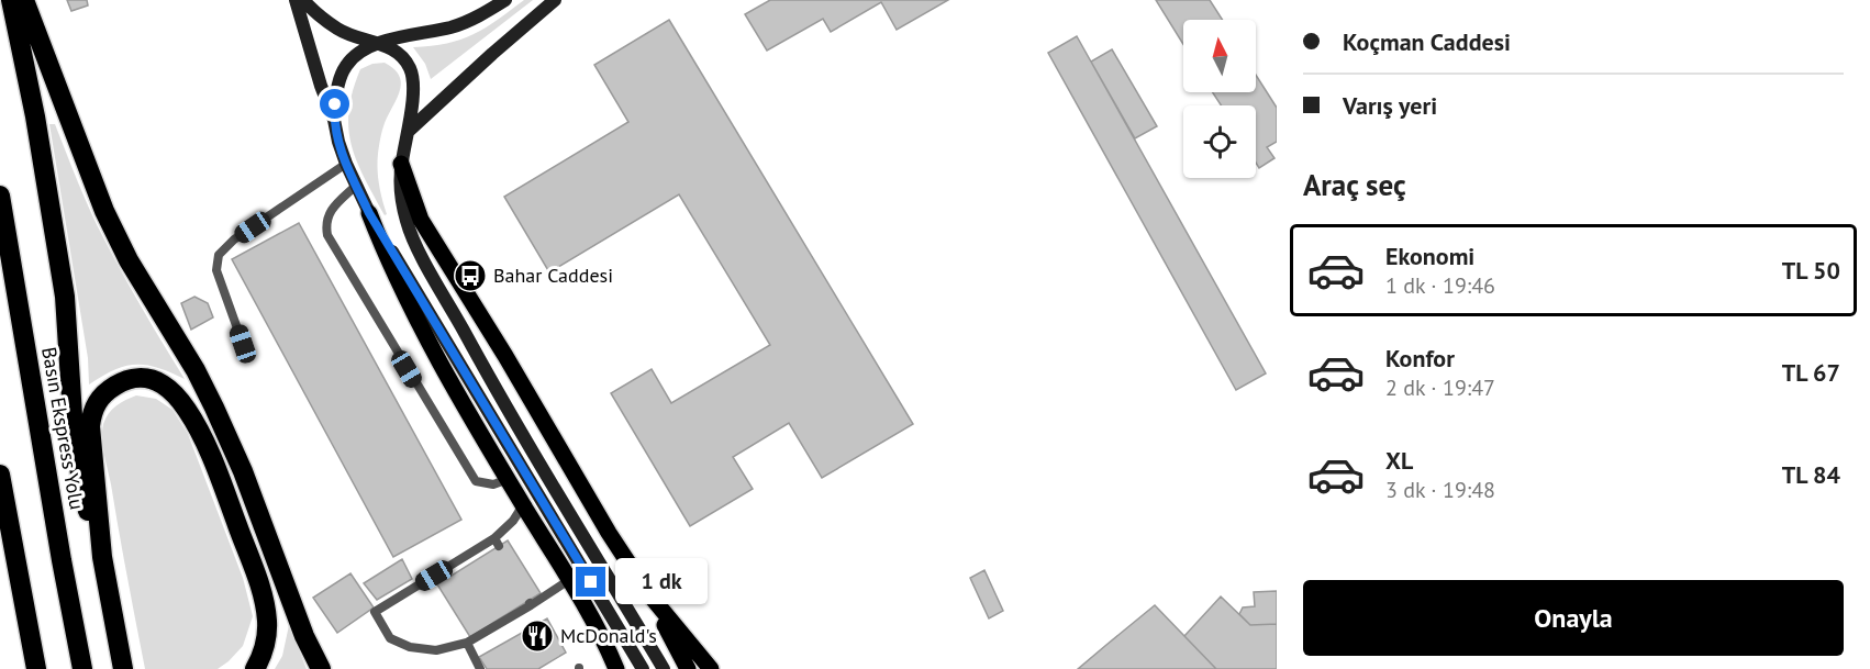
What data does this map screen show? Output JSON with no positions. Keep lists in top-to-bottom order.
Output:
{
  "streets": {
    "highway": ["Basın Ekspress Yolu"]
  },
  "places": {
    "bus stop": ["Bahar Caddesi"],
    "restaurant": ["McDonald's"]
  },
  "north": "top",
  "page": {
    "banner": ["Koçman Caddesi", "Varış yeri"],
    "heading": "Araç seç",
    "list": [
      {
        "name": "Ekonomi",
        "note": "1 dk · 19:46",
        "value": "TL 50"
      },
      {
        "name": "Konfor",
        "note": "2 dk · 19:47",
        "value": "TL 67"
      },
      {
        "name": "XL",
        "note": "3 dk · 19:48",
        "value": "TL 84"
      }
    ],
    "bubble": "1 dk",
    "buttons": "Onayla"
  }
}
